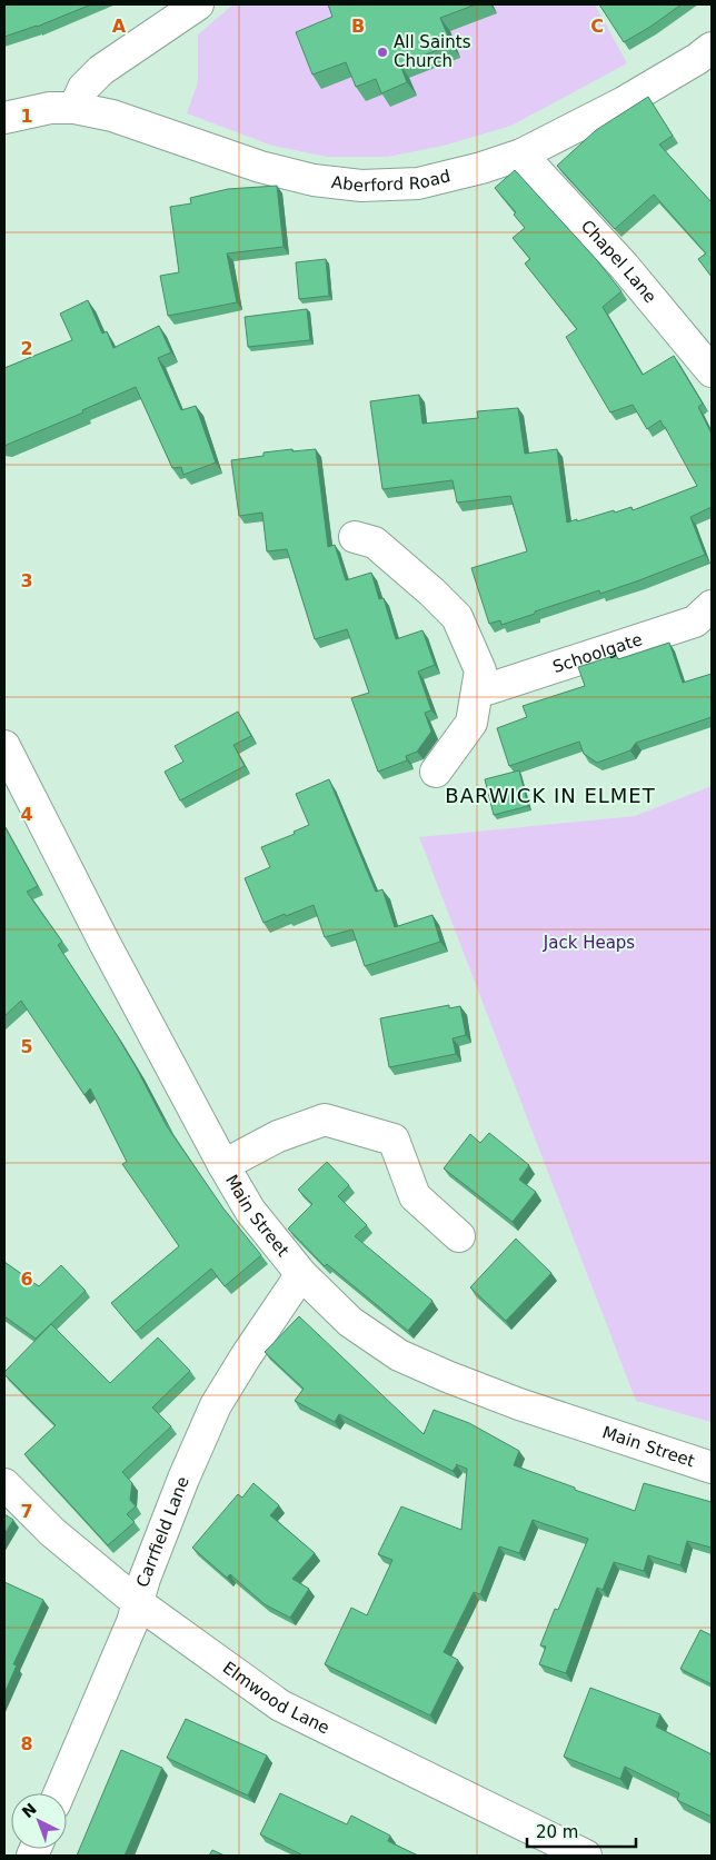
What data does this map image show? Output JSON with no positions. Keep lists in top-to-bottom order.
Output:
{
  "streets": {
    "street": [
      "Aberford Road",
      "Chapel Lane",
      "Schoolgate",
      "Main Street",
      "Carrfield Lane",
      "Elmwood Lane"
    ]
  },
  "crossings": [
    ["Aberford Road", "Chapel Lane"],
    ["Main Street", "Carrfield Lane"],
    ["Carrfield Lane", "Elmwood Lane"]
  ],
  "districts": ["BARWICK IN ELMET"],
  "parks": ["Jack Heaps"],
  "places": ["All Saints Church"],
  "scale_bar": "20 m",
  "north": "top left",
  "grid": {
    "columns": ["A", "B", "C"],
    "rows": [
      "1",
      "2",
      "3",
      "4",
      "5",
      "6",
      "7",
      "8"
    ]
  }
}
